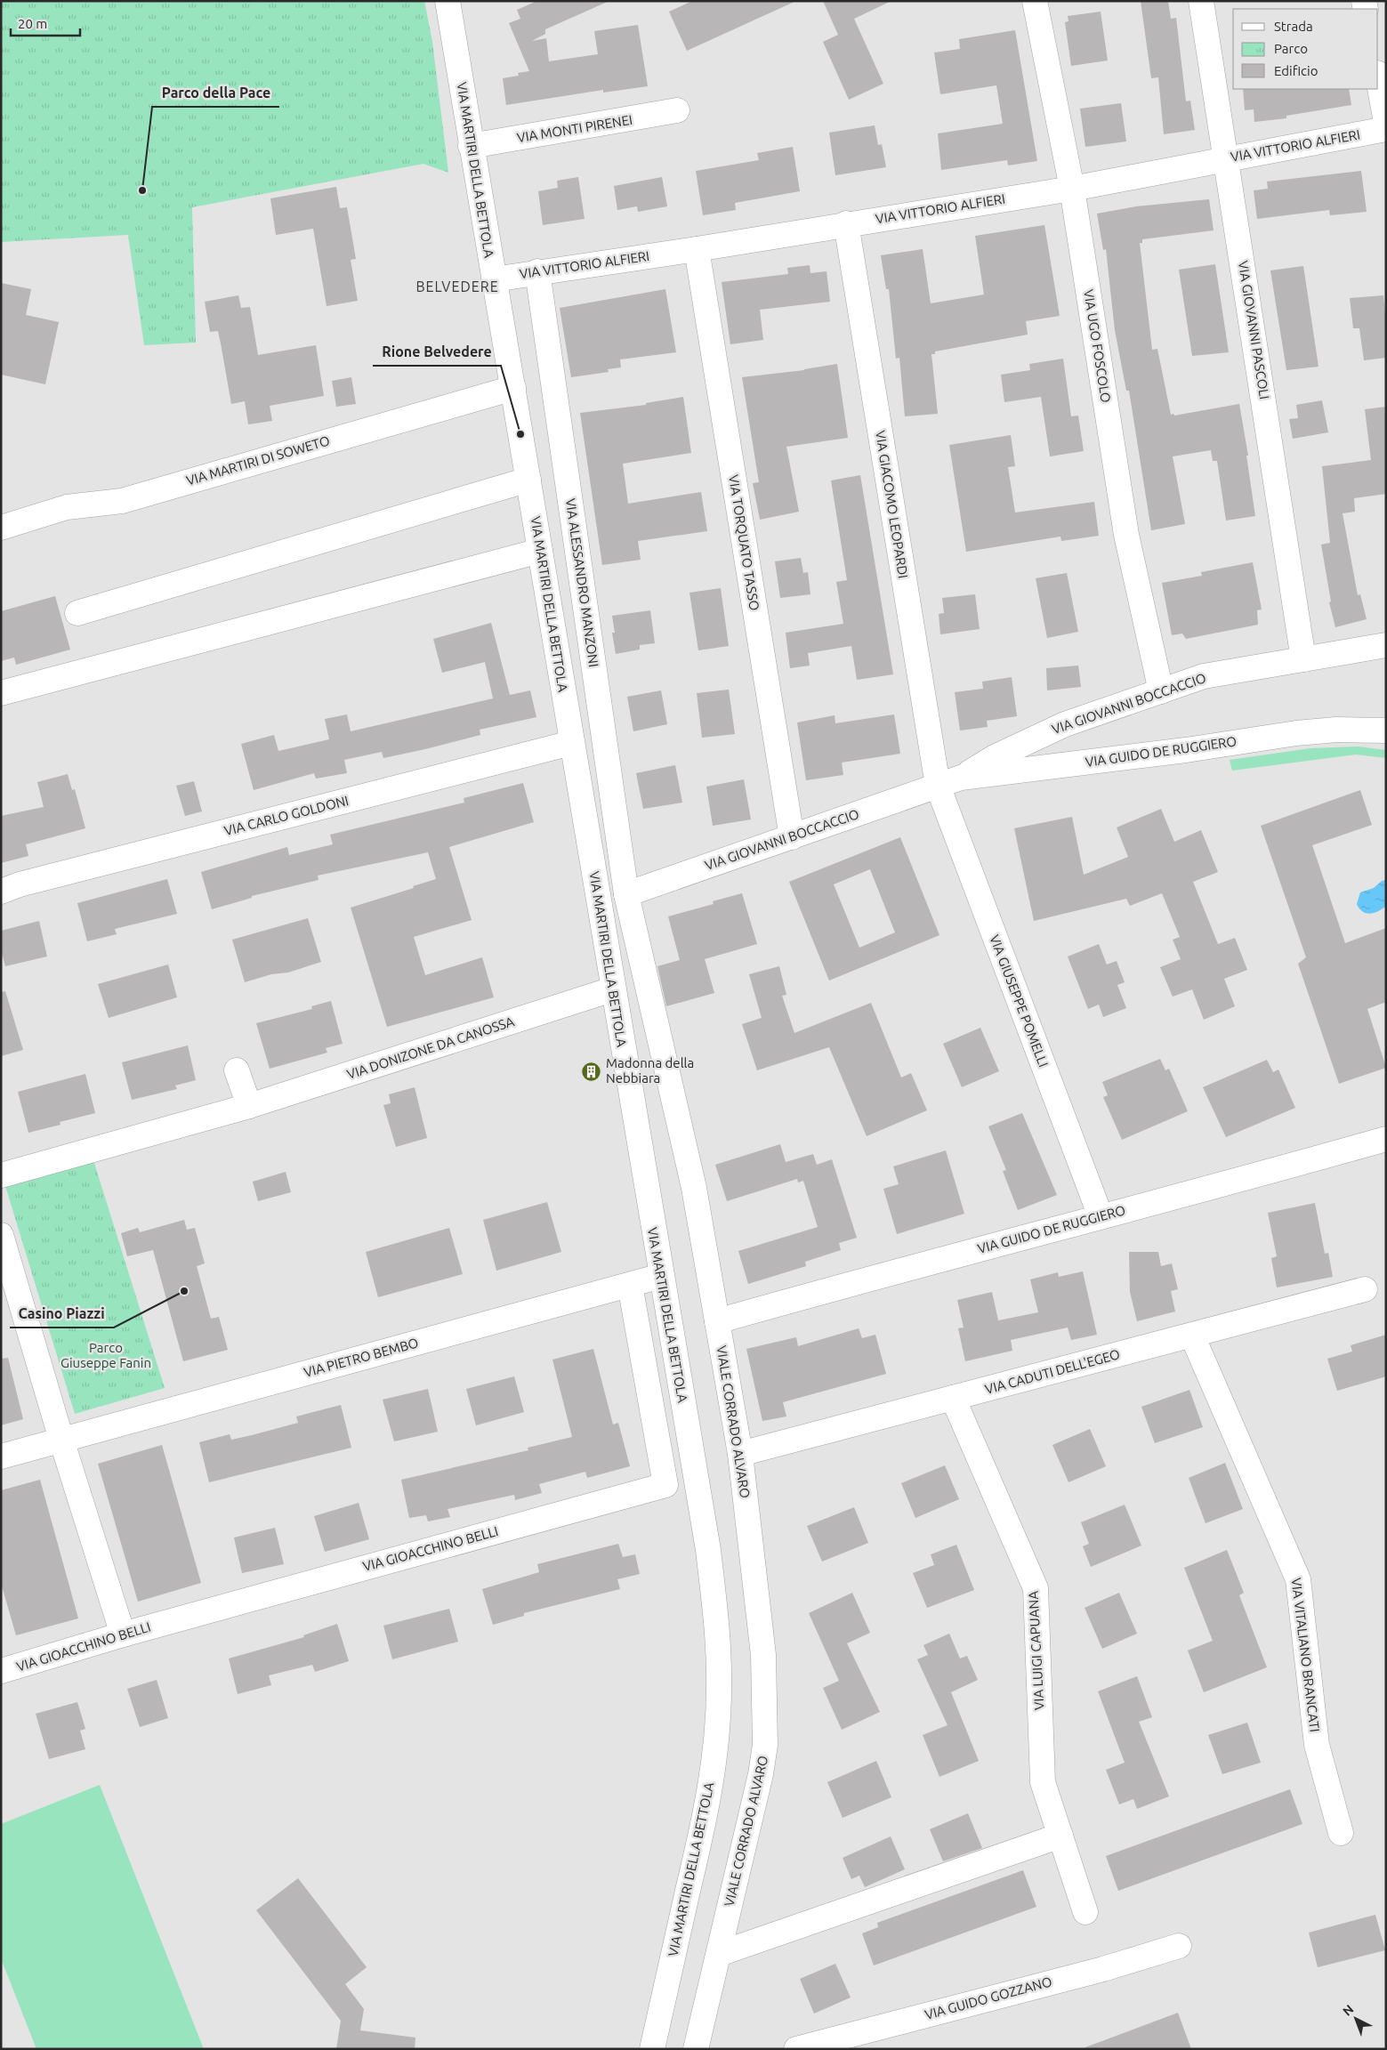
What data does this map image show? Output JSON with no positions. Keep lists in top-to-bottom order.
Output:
{
  "streets": {
    "street": [
      "VIA MONTI PIRENEI",
      "VIA VITTORIO ALFIERI",
      "VIA MARTIRI DELLA BETTOLA",
      "VIA GIOVANNI PASCOLI",
      "VIA UGO FOSCOLO",
      "VIA MARTIRI DI SOWETO",
      "VIA GIACOMO LEOPARDI",
      "VIA TORQUATO TASSO",
      "VIA ALESSANDRO MANZONI",
      "VIA GIOVANNI BOCCACCIO",
      "VIA GUIDO DE RUGGIERO",
      "VIA CARLO GOLDONI",
      "VIA GIUSEPPE POMELLI",
      "VIA DONIZONE DA CANOSSA",
      "VIA PIETRO BEMBO",
      "VIA CADUTI DELL'EGEO",
      "VIALE CORRADO ALVARO",
      "VIA GIOACCHINO BELLI",
      "VIA LUIGI CAPUANA",
      "VIA VITALIANO BRANCATI",
      "VIA GUIDO GOZZANO"
    ]
  },
  "crossings": [
    ["VIA MONTI PIRENEI", "VIA MARTIRI DELLA BETTOLA"],
    ["VIA VITTORIO ALFIERI", "VIA MARTIRI DELLA BETTOLA"],
    ["VIA VITTORIO ALFIERI", "VIA GIOVANNI PASCOLI"],
    ["VIA VITTORIO ALFIERI", "VIA UGO FOSCOLO"],
    ["VIA VITTORIO ALFIERI", "VIA GIACOMO LEOPARDI"],
    ["VIA VITTORIO ALFIERI", "VIA TORQUATO TASSO"],
    ["VIA VITTORIO ALFIERI", "VIA ALESSANDRO MANZONI"],
    ["VIA MARTIRI DELLA BETTOLA", "VIA MARTIRI DI SOWETO"],
    ["VIA MARTIRI DELLA BETTOLA", "VIA CARLO GOLDONI"],
    ["VIA MARTIRI DELLA BETTOLA", "VIA DONIZONE DA CANOSSA"],
    ["VIA MARTIRI DELLA BETTOLA", "VIA PIETRO BEMBO"],
    ["VIA GIOVANNI PASCOLI", "VIA GIOVANNI BOCCACCIO"],
    ["VIA UGO FOSCOLO", "VIA GIOVANNI BOCCACCIO"],
    ["VIA GIACOMO LEOPARDI", "VIA GIOVANNI BOCCACCIO"],
    ["VIA GIACOMO LEOPARDI", "VIA GUIDO DE RUGGIERO"],
    ["VIA GIACOMO LEOPARDI", "VIA GIUSEPPE POMELLI"],
    ["VIA TORQUATO TASSO", "VIA GIOVANNI BOCCACCIO"],
    ["VIA ALESSANDRO MANZONI", "VIA GIOVANNI BOCCACCIO"],
    ["VIA ALESSANDRO MANZONI", "VIALE CORRADO ALVARO"],
    ["VIA GIOVANNI BOCCACCIO", "VIA GUIDO DE RUGGIERO"],
    ["VIA GIOVANNI BOCCACCIO", "VIA GIUSEPPE POMELLI"],
    ["VIA GIOVANNI BOCCACCIO", "VIALE CORRADO ALVARO"],
    ["VIA GUIDO DE RUGGIERO", "VIA GIUSEPPE POMELLI"],
    ["VIA GUIDO DE RUGGIERO", "VIALE CORRADO ALVARO"],
    ["VIA PIETRO BEMBO", "VIA GIOACCHINO BELLI"],
    ["VIA CADUTI DELL'EGEO", "VIALE CORRADO ALVARO"],
    ["VIA CADUTI DELL'EGEO", "VIA LUIGI CAPUANA"],
    ["VIA CADUTI DELL'EGEO", "VIA VITALIANO BRANCATI"]
  ],
  "districts": ["BELVEDERE"],
  "parks": ["Parco Giuseppe Fanin"],
  "places": {
    "other": ["Parco della Pace", "Rione Belvedere", "Casino Piazzi"],
    "building": ["Madonna della Nebbiara"]
  },
  "legend": ["Strada", "Parco", "Edificio"],
  "scale_bar": "20 m",
  "north": "top left"
}
